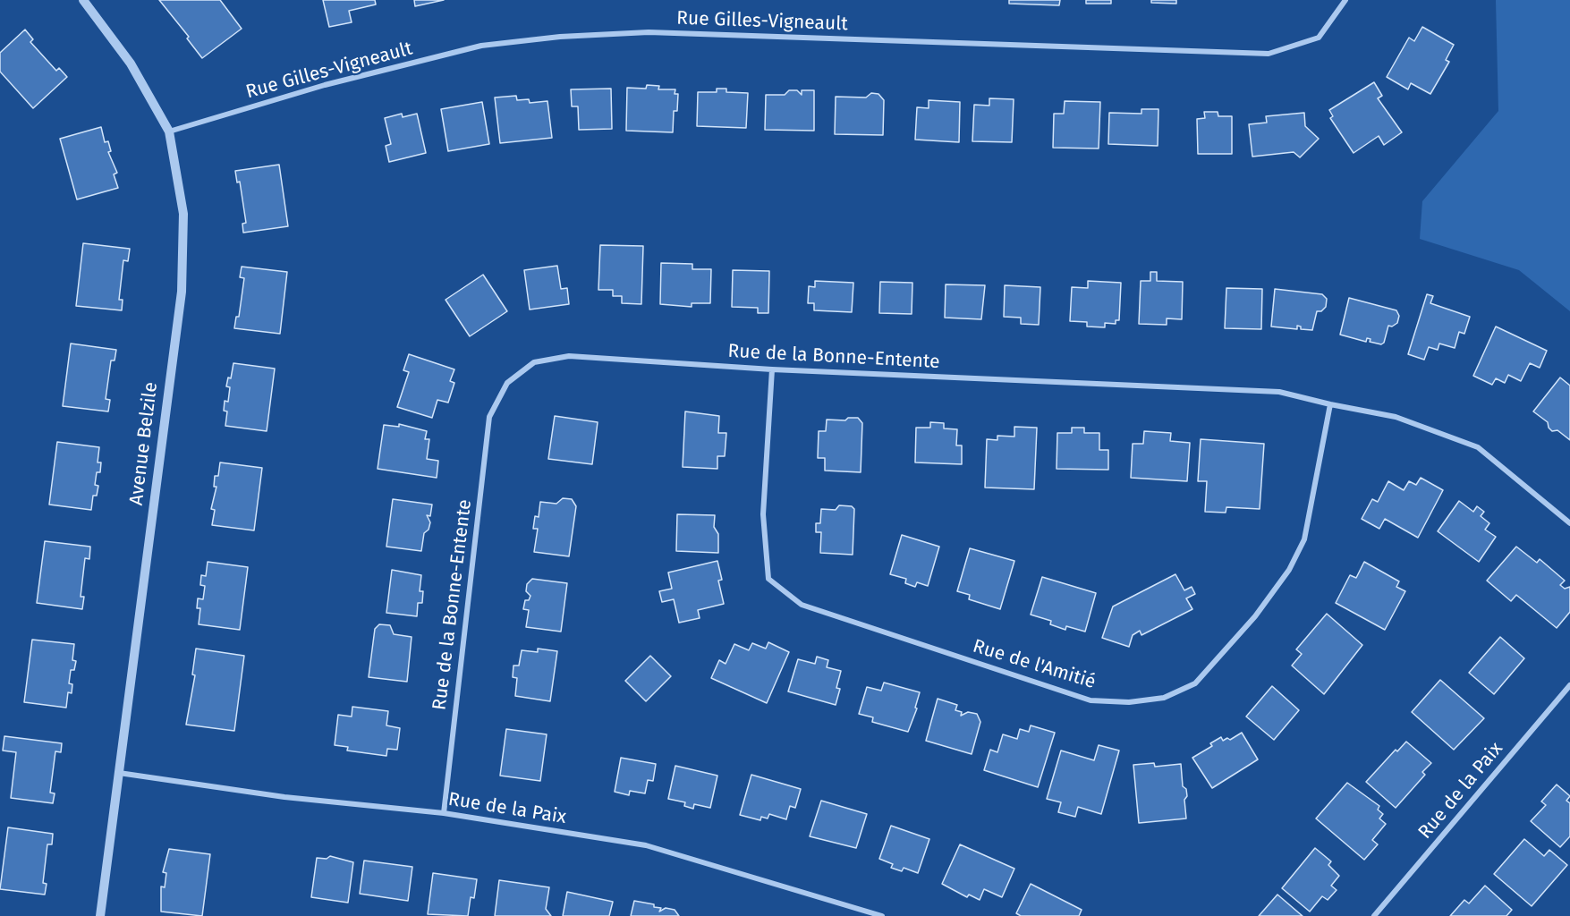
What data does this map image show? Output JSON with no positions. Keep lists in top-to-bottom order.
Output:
{
  "streets": {
    "street": [
      "Rue Gilles-Vigneault",
      "Rue de la Bonne-Entente",
      "Avenue Belzile",
      "Rue de l'Amitié",
      "Rue de la Paix"
    ]
  },
  "crossings": [
    ["Rue Gilles-Vigneault", "Avenue Belzile"],
    ["Rue de la Bonne-Entente", "Rue de l'Amitié"],
    ["Rue de la Bonne-Entente", "Rue de la Paix"],
    ["Avenue Belzile", "Rue de la Paix"]
  ]
}
